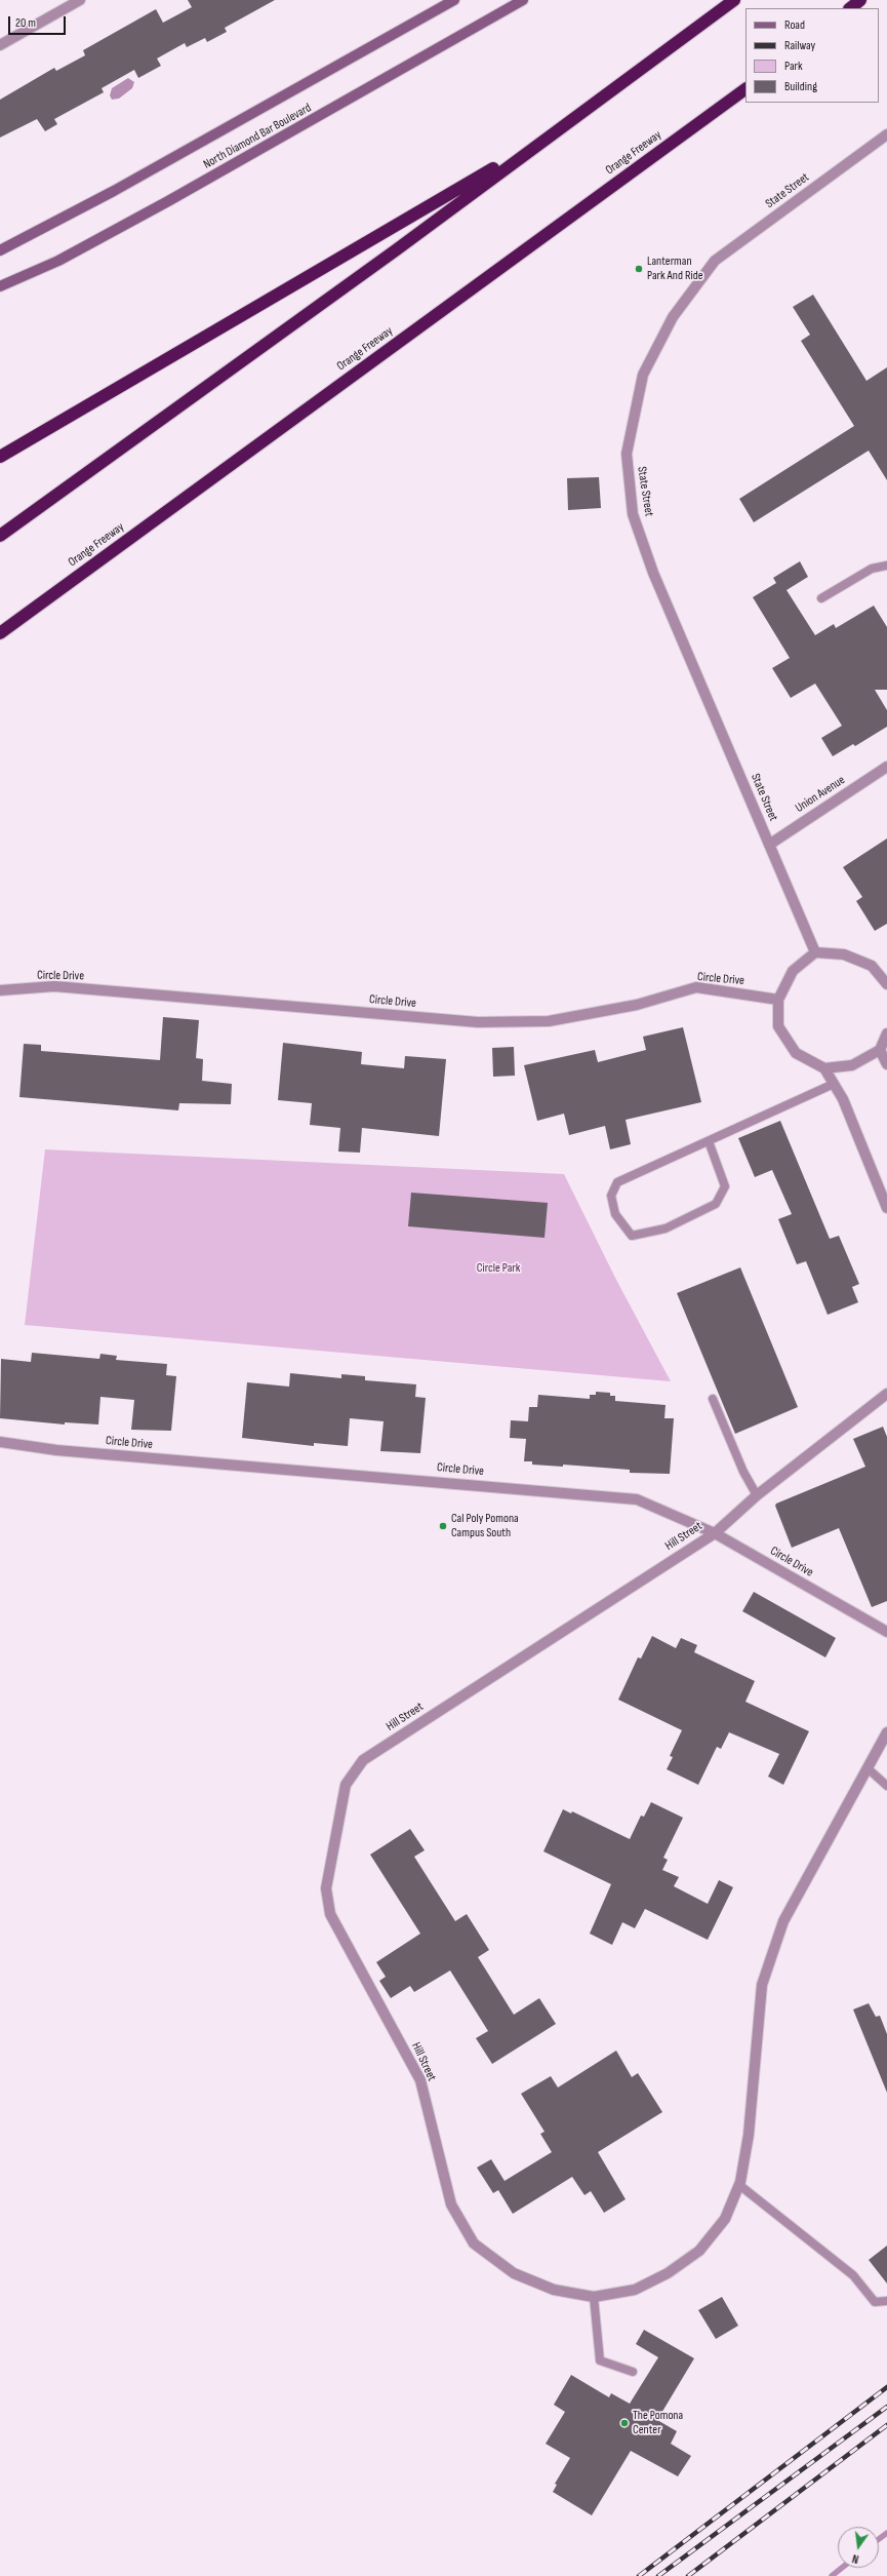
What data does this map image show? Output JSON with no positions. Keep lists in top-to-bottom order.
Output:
{
  "streets": {
    "highway": ["Orange Freeway"],
    "main road": ["North Diamond Bar Boulevard"],
    "street": [
      "State Street",
      "Union Avenue",
      "Circle Drive",
      "Hill Street"
    ]
  },
  "crossings": [
    ["State Street", "Union Avenue"],
    ["Circle Drive", "Hill Street"]
  ],
  "parks": ["Circle Park"],
  "places": ["Lanterman Park And Ride", "Cal Poly Pomona Campus South", "The Pomona Center"],
  "legend": [
    "Road",
    "Railway",
    "Park",
    "Building"
  ],
  "scale_bar": "20 m",
  "north": "bottom"
}
